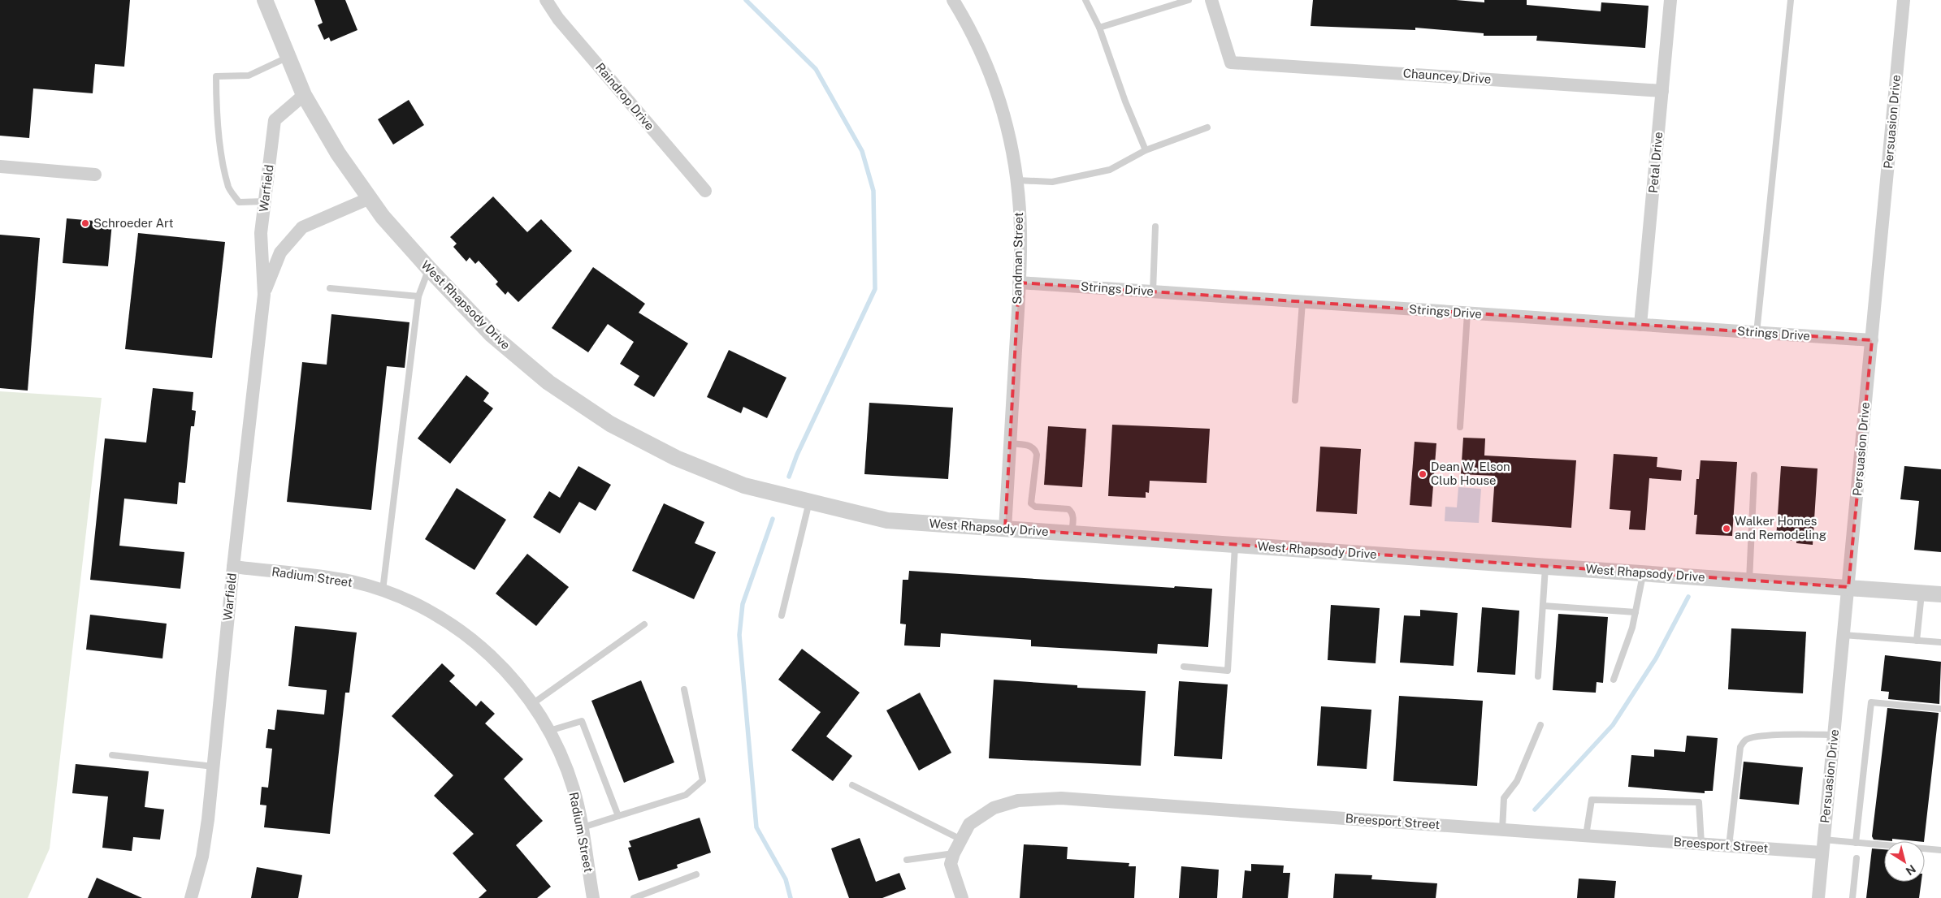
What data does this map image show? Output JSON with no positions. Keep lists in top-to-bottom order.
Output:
{
  "streets": {
    "street": [
      "Chauncey Drive",
      "Raindrop Drive",
      "Persuasion Drive",
      "Petal Drive",
      "Warfield",
      "Sandman Street",
      "Strings Drive",
      "West Rhapsody Drive",
      "Radium Street",
      "Breesport Street"
    ]
  },
  "crossings": [
    ["Chauncey Drive", "Petal Drive"],
    ["Persuasion Drive", "Strings Drive"],
    ["Persuasion Drive", "West Rhapsody Drive"],
    ["Persuasion Drive", "Breesport Street"],
    ["Petal Drive", "Strings Drive"],
    ["Warfield", "West Rhapsody Drive"],
    ["Warfield", "Radium Street"],
    ["Sandman Street", "Strings Drive"],
    ["Sandman Street", "West Rhapsody Drive"]
  ],
  "places": ["Schroeder Art", "Dean W. Elson Club House", "Walker Homes and Remodeling"],
  "north": "bottom right"
}
